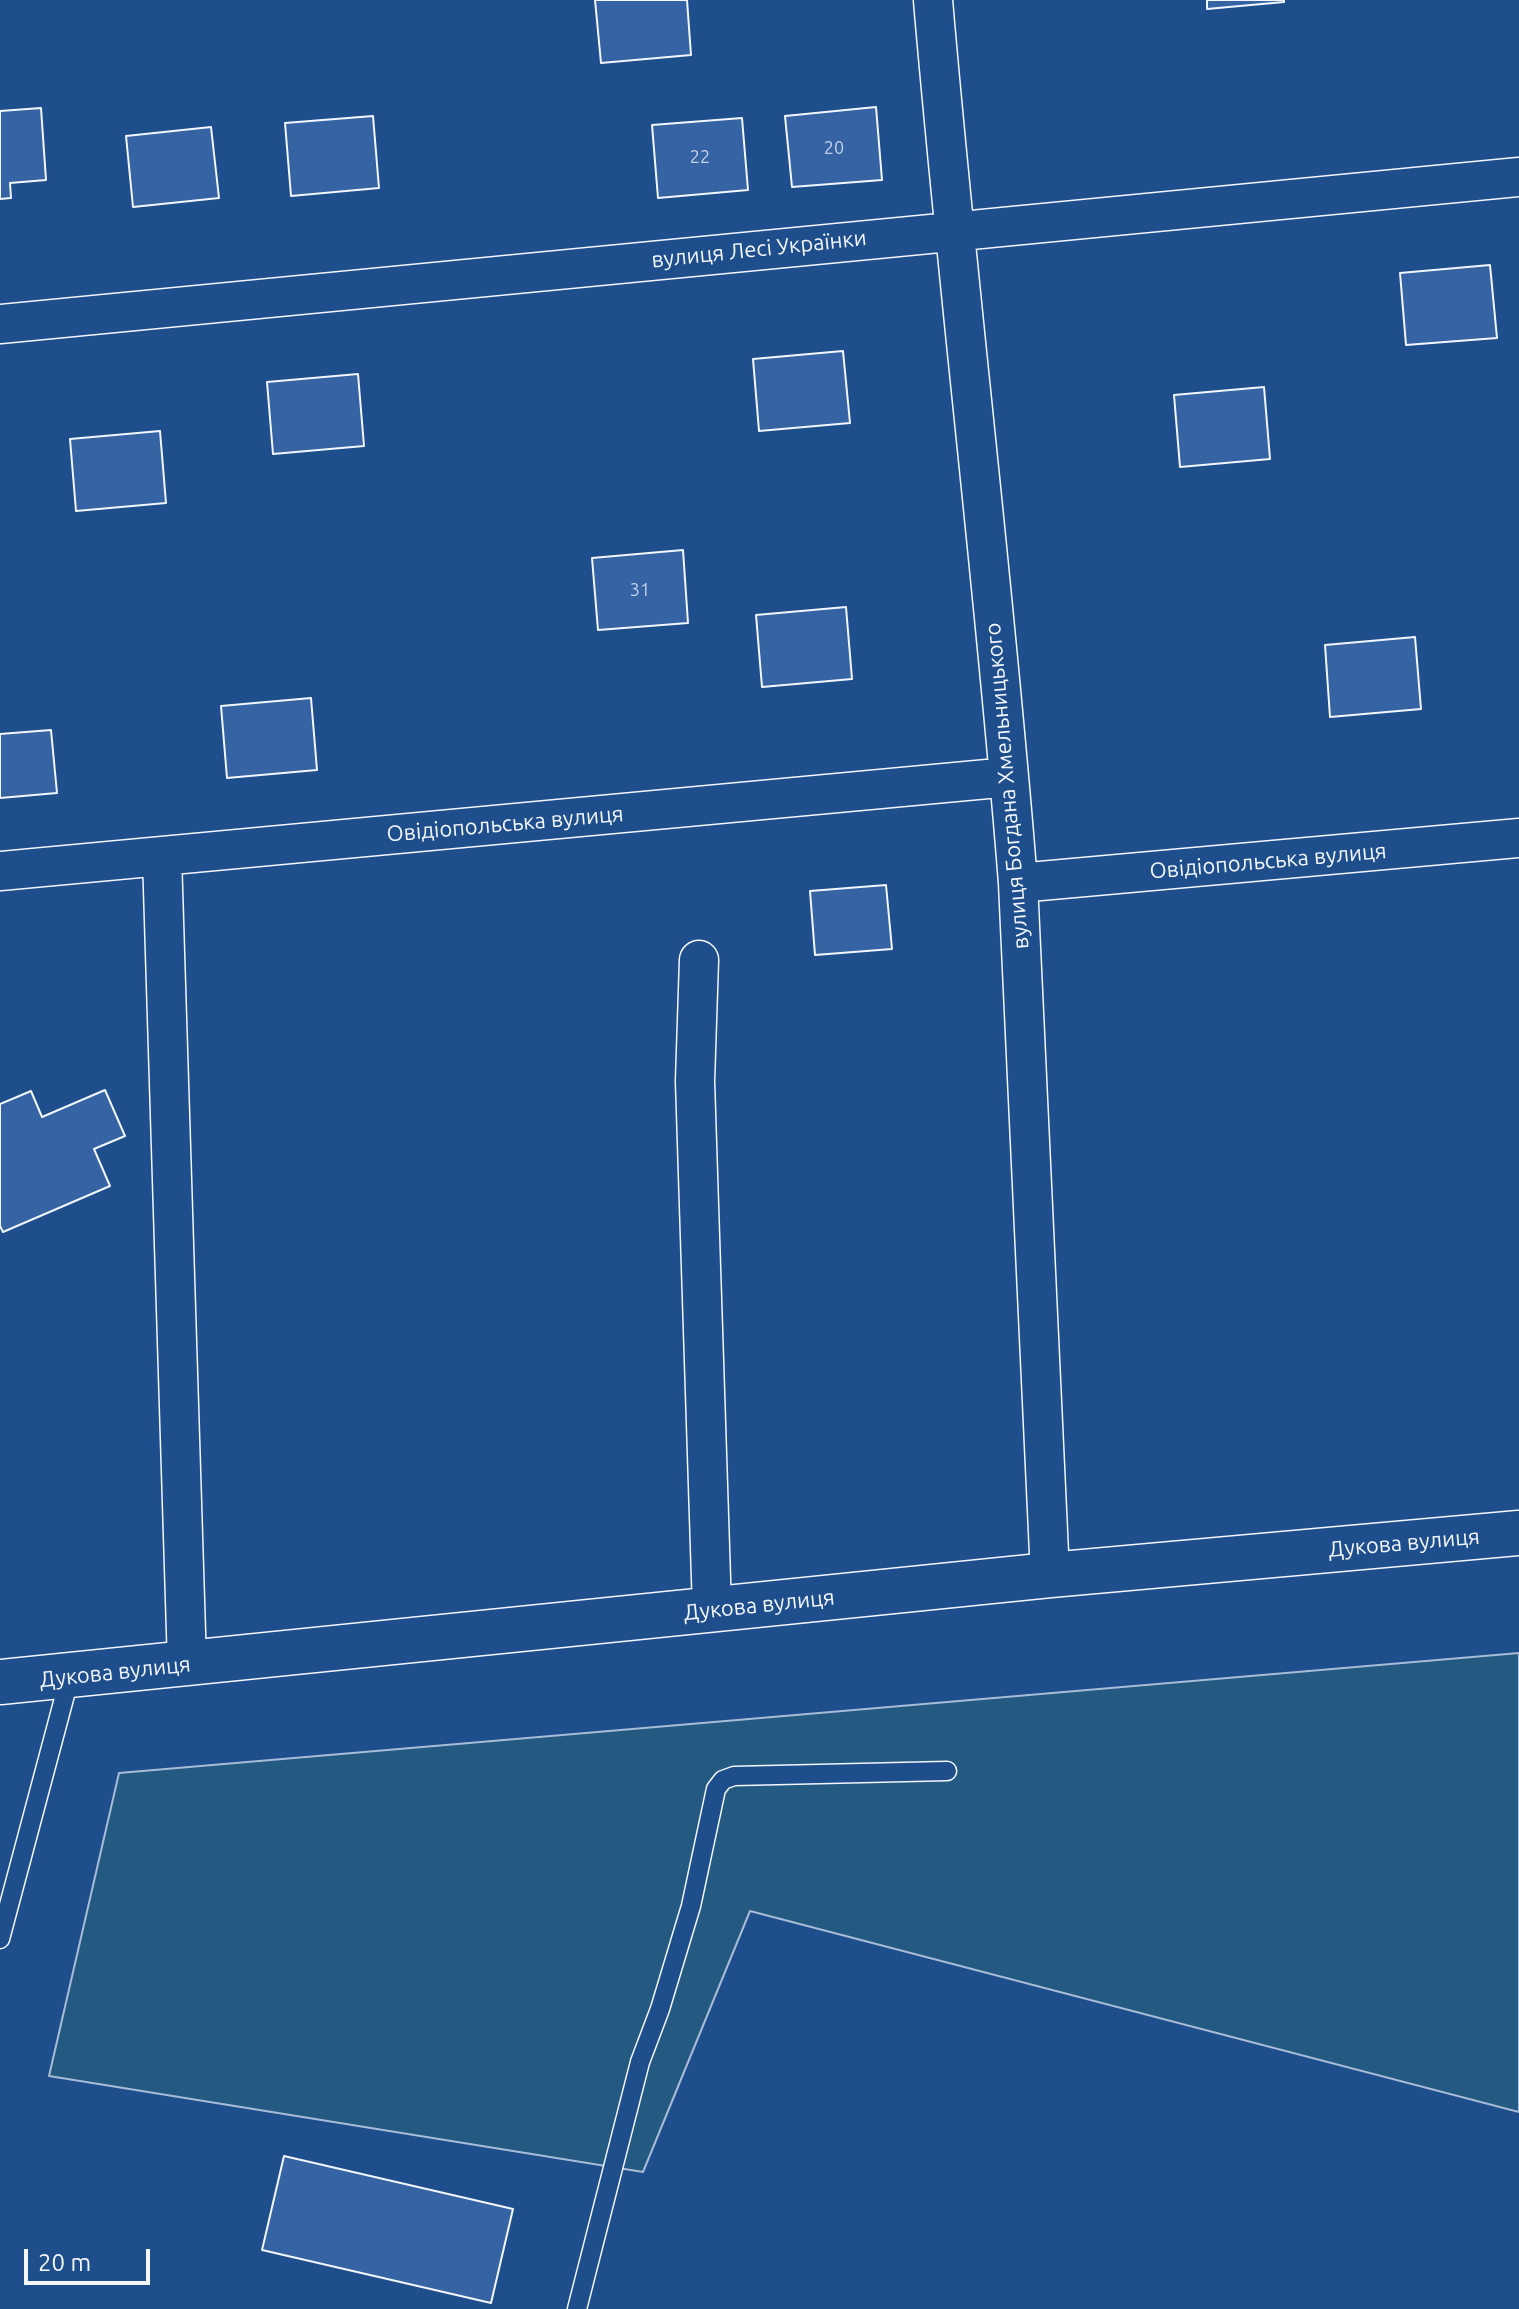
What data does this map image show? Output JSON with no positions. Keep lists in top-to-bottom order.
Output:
{
  "streets": {
    "street": [
      "вулиця Лесі Українки",
      "вулиця Богдана Хмельницького",
      "Овідіопольська вулиця",
      "Дукова вулиця"
    ]
  },
  "crossings": [
    ["вулиця Лесі Українки", "вулиця Богдана Хмельницького"],
    ["вулиця Богдана Хмельницького", "Овідіопольська вулиця"],
    ["вулиця Богдана Хмельницького", "Дукова вулиця"]
  ],
  "house_numbers": ["20", "22", "31"],
  "scale_bar": "20 m"
}
